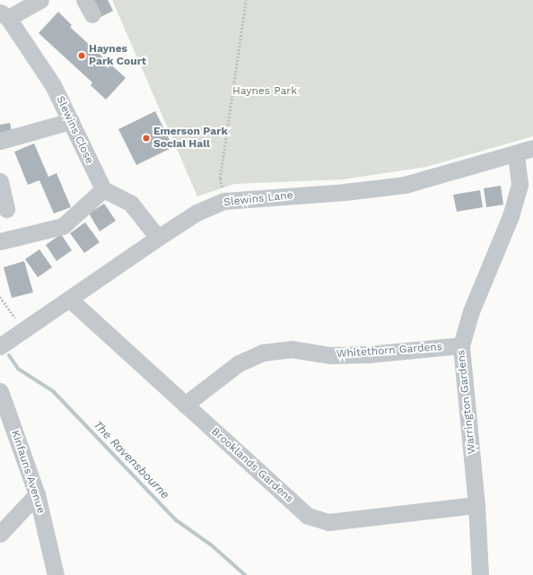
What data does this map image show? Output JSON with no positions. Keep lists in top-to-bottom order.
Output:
{
  "streets": {
    "street": [
      "Slewins Close",
      "Slewins Lane",
      "Whitethorn Gardens",
      "Warrington Gardens",
      "Brooklands Gardens",
      "Kinfauns Avenue"
    ]
  },
  "crossings": [
    ["Slewins Lane", "Warrington Gardens"],
    ["Slewins Lane", "Brooklands Gardens"],
    ["Whitethorn Gardens", "Warrington Gardens"],
    ["Whitethorn Gardens", "Brooklands Gardens"],
    ["Warrington Gardens", "Brooklands Gardens"]
  ],
  "water": ["The Ravensbourne"],
  "parks": ["Haynes Park"],
  "places": ["Haynes Park Court", "Emerson Park Social Hall"]
}
